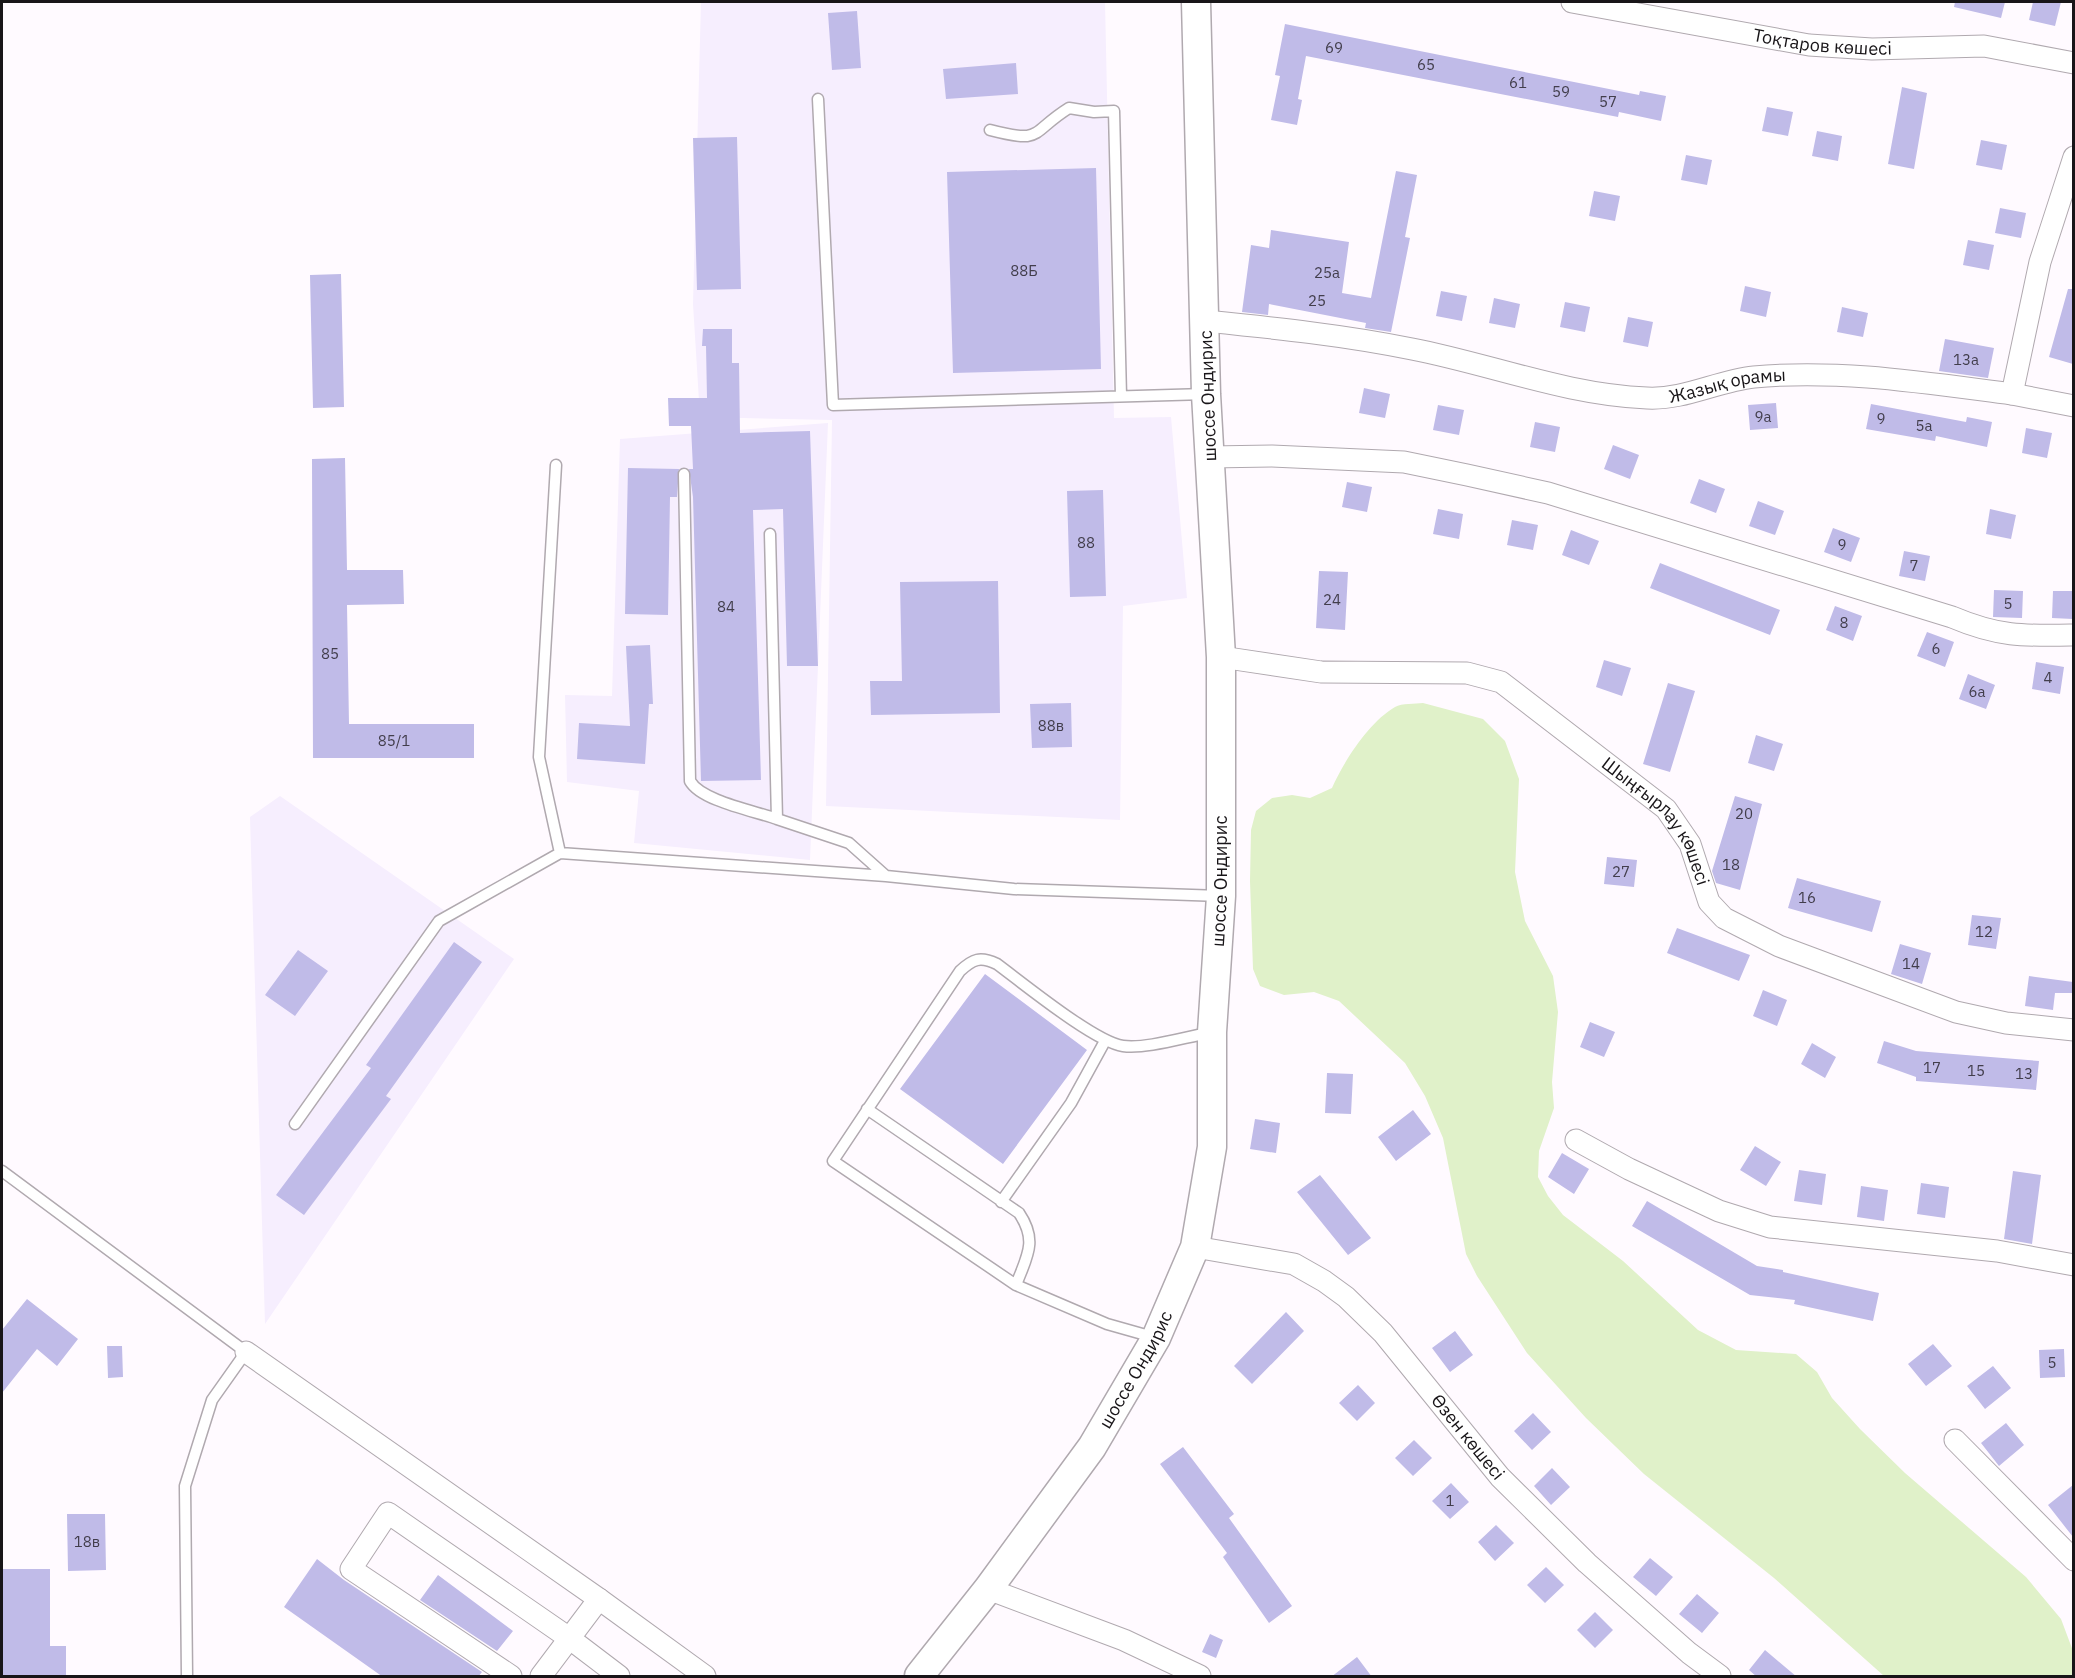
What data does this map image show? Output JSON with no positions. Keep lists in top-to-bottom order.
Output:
{
  "streets": {
    "main road": ["шоссе Ондирис"],
    "street": [
      "Тоқтаров көшесі",
      "Жазық орамы",
      "Шыңғырлау көшесі",
      "Өзен көшесі"
    ]
  },
  "crossings": [
    ["Жазық орамы", "шоссе Ондирис"],
    ["шоссе Ондирис", "Шыңғырлау көшесі"],
    ["шоссе Ондирис", "Өзен көшесі"]
  ],
  "house_numbers": [
    "69",
    "65",
    "61",
    "59",
    "57",
    "88Б",
    "25а",
    "25",
    "13а",
    "9а",
    "9",
    "5а",
    "88",
    "9",
    "7",
    "24",
    "5",
    "84",
    "8",
    "6",
    "85",
    "4",
    "6а",
    "88в",
    "85/1",
    "20",
    "18",
    "27",
    "16",
    "12",
    "14",
    "17",
    "15",
    "13",
    "5",
    "1",
    "18в"
  ]
}
